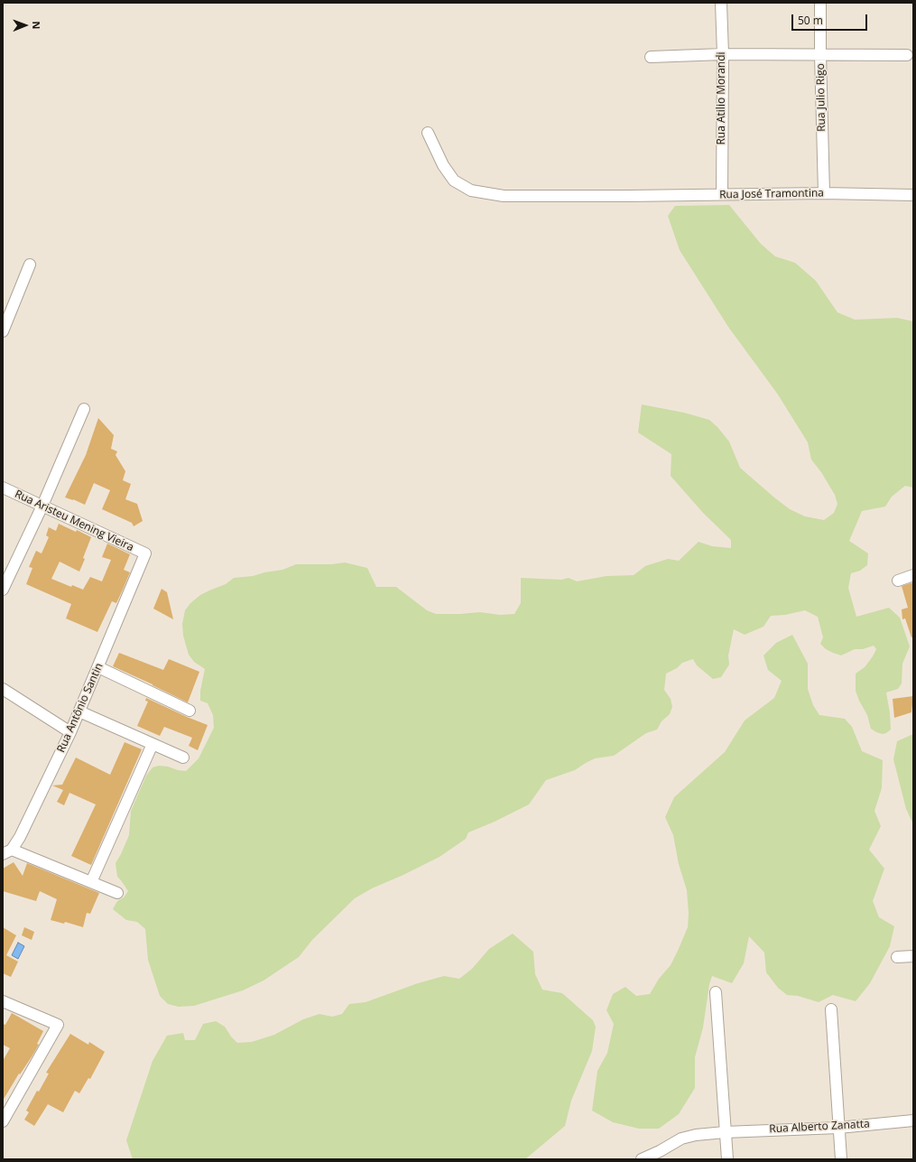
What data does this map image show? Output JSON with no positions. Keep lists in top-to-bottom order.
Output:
{
  "streets": {
    "street": [
      "Rua Julio Rigo",
      "Rua Atilio Morandi",
      "Rua José Tramontina",
      "Rua Aristeu Mening Vieira",
      "Rua Antônio Santin",
      "Rua Alberto Zanatta"
    ]
  },
  "crossings": [
    ["Rua Julio Rigo", "Rua José Tramontina"],
    ["Rua Atilio Morandi", "Rua José Tramontina"],
    ["Rua Aristeu Mening Vieira", "Rua Antônio Santin"]
  ],
  "scale_bar": "50 m",
  "north": "right"
}
